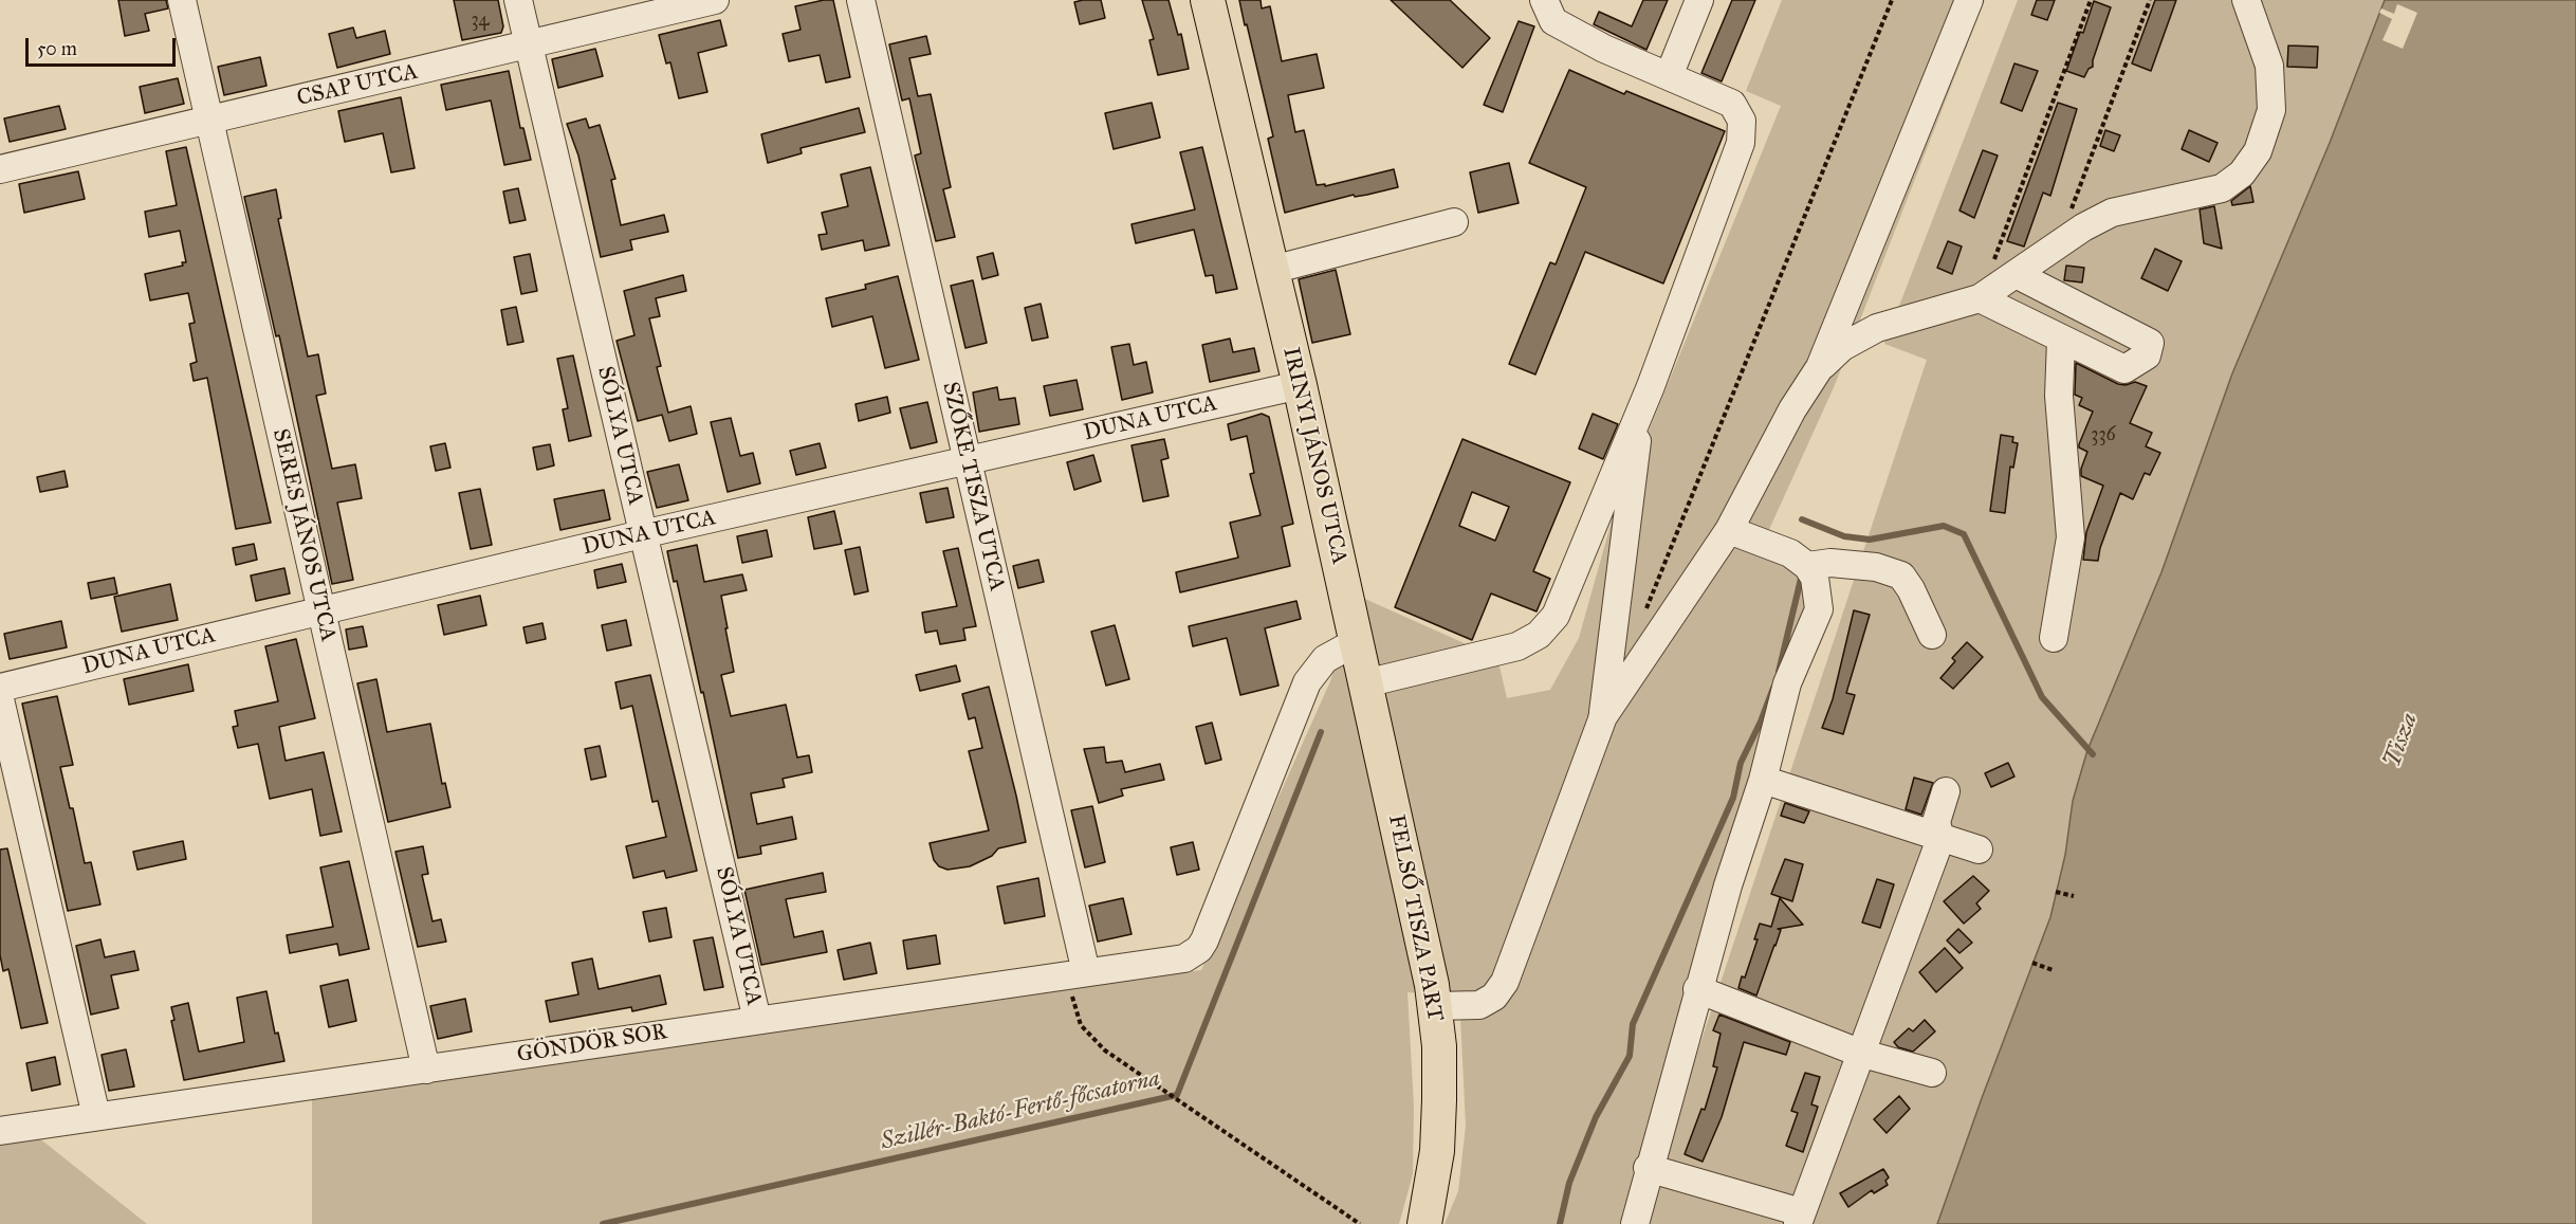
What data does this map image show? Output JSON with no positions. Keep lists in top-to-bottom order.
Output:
{
  "streets": {
    "main road": ["IRINYI JÁNOS UTCA", "FELSŐ TISZA PART"],
    "street": [
      "CSAP UTCA",
      "DUNA UTCA",
      "SÓLYA UTCA",
      "SZŐKE TISZA UTCA",
      "SERES JÁNOS UTCA",
      "GÖNDÖR SOR"
    ]
  },
  "crossings": [
    ["CSAP UTCA", "SÓLYA UTCA"],
    ["CSAP UTCA", "SERES JÁNOS UTCA"],
    ["DUNA UTCA", "SÓLYA UTCA"],
    ["DUNA UTCA", "IRINYI JÁNOS UTCA"],
    ["DUNA UTCA", "SZŐKE TISZA UTCA"],
    ["DUNA UTCA", "SERES JÁNOS UTCA"],
    ["SÓLYA UTCA", "GÖNDÖR SOR"],
    ["IRINYI JÁNOS UTCA", "FELSŐ TISZA PART"],
    ["IRINYI JÁNOS UTCA", "GÖNDÖR SOR"],
    ["SZŐKE TISZA UTCA", "GÖNDÖR SOR"],
    ["SERES JÁNOS UTCA", "GÖNDÖR SOR"],
    ["FELSŐ TISZA PART", "GÖNDÖR SOR"]
  ],
  "water": ["Tisza", "Szillér-Baktó-Fertő-főcsatorna"],
  "house_numbers": ["34", "336"],
  "scale_bar": "50 m"
}
